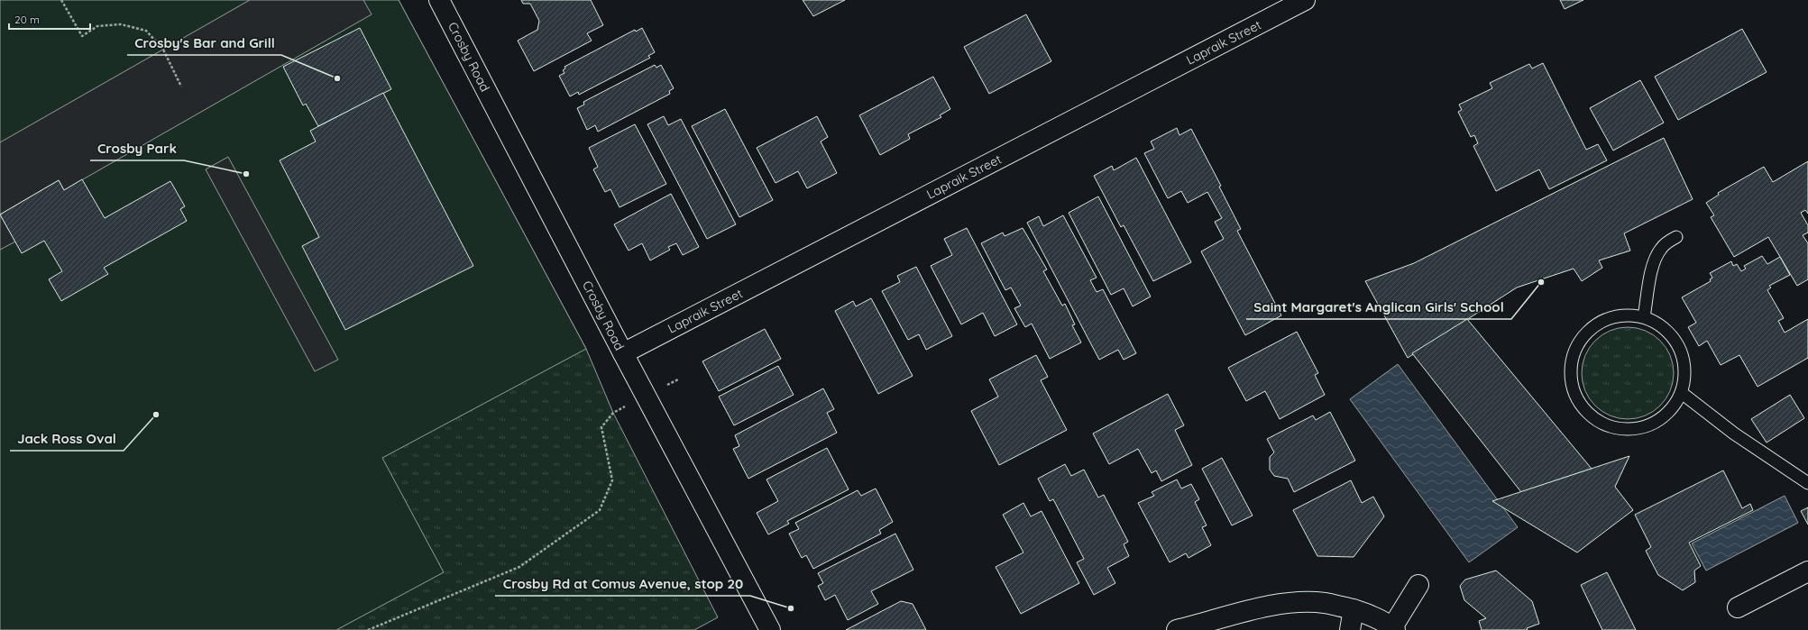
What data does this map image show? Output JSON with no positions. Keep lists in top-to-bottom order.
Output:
{
  "streets": {
    "street": ["Lapraik Street", "Crosby Road"]
  },
  "crossings": [
    ["Lapraik Street", "Crosby Road"]
  ],
  "places": [
    "Crosby's Bar and Grill",
    "Crosby Park",
    "Saint Margaret's Anglican Girls' School",
    "Jack Ross Oval",
    "Crosby Rd at Comus Avenue, stop 20"
  ],
  "scale_bar": "20 m"
}
